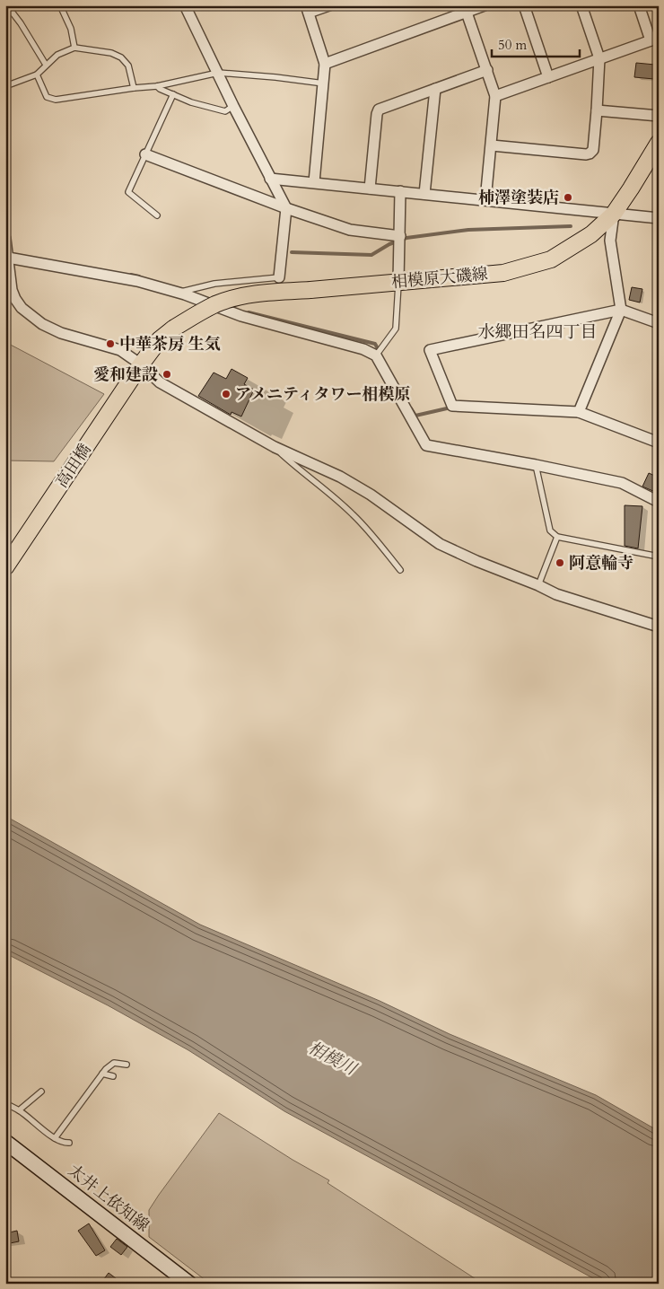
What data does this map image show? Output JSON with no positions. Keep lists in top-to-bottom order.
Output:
{
  "streets": {
    "main road": ["相模原大磯線", "高田橋", "太井上依知線"]
  },
  "crossings": [
    ["相模原大磯線", "高田橋"]
  ],
  "districts": ["水郷田名四丁目"],
  "water": ["相模川"],
  "places": [
    "柿澤塗装店",
    "中華茶房 生気",
    "愛和建設",
    "アメニティタワー相模原",
    "阿意輪寺"
  ],
  "scale_bar": "50 m"
}
